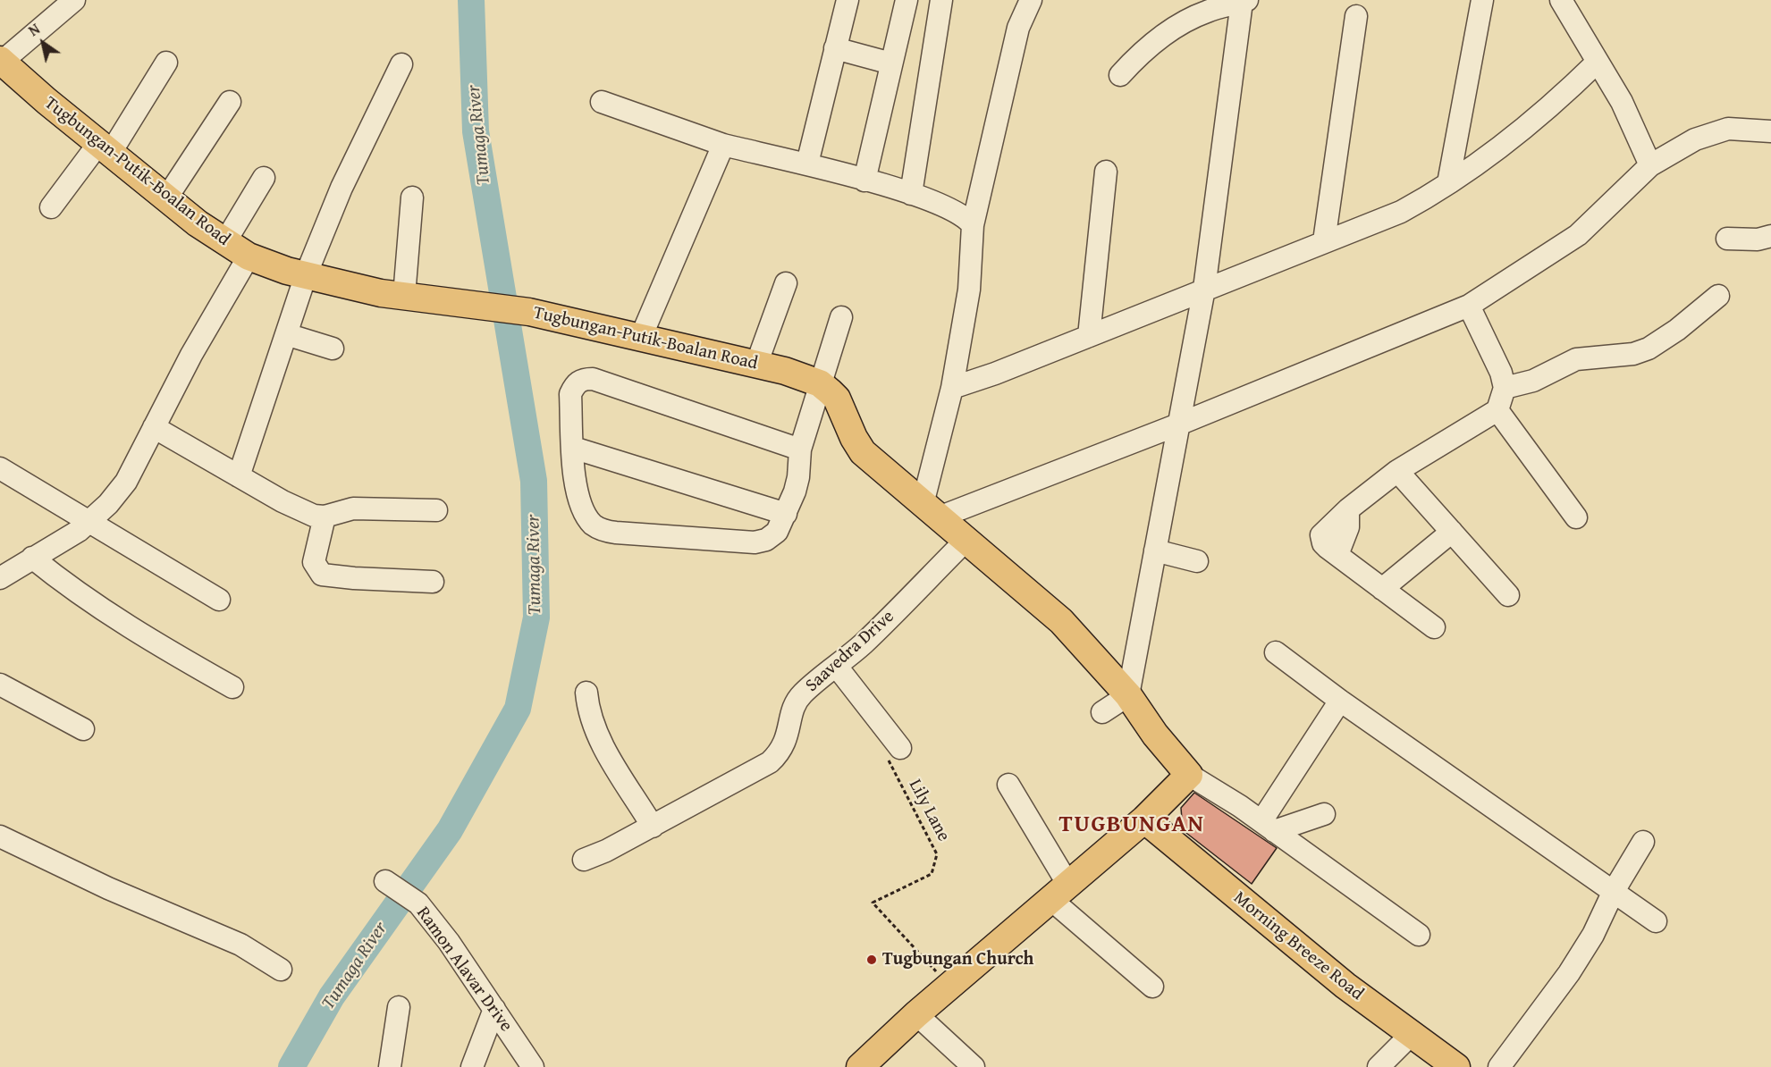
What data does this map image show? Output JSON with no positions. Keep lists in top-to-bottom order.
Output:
{
  "streets": {
    "main road": ["Tugbungan-Putik-Boalan Road", "Morning Breeze Road"],
    "street": ["Saavedra Drive", "Ramon Alavar Drive"],
    "path": ["Lily Lane"]
  },
  "crossings": [
    ["Tugbungan-Putik-Boalan Road", "Saavedra Drive"]
  ],
  "districts": ["TUGBUNGAN"],
  "water": ["Tumaga River"],
  "places": ["Tugbungan Church"],
  "north": "top left"
}
